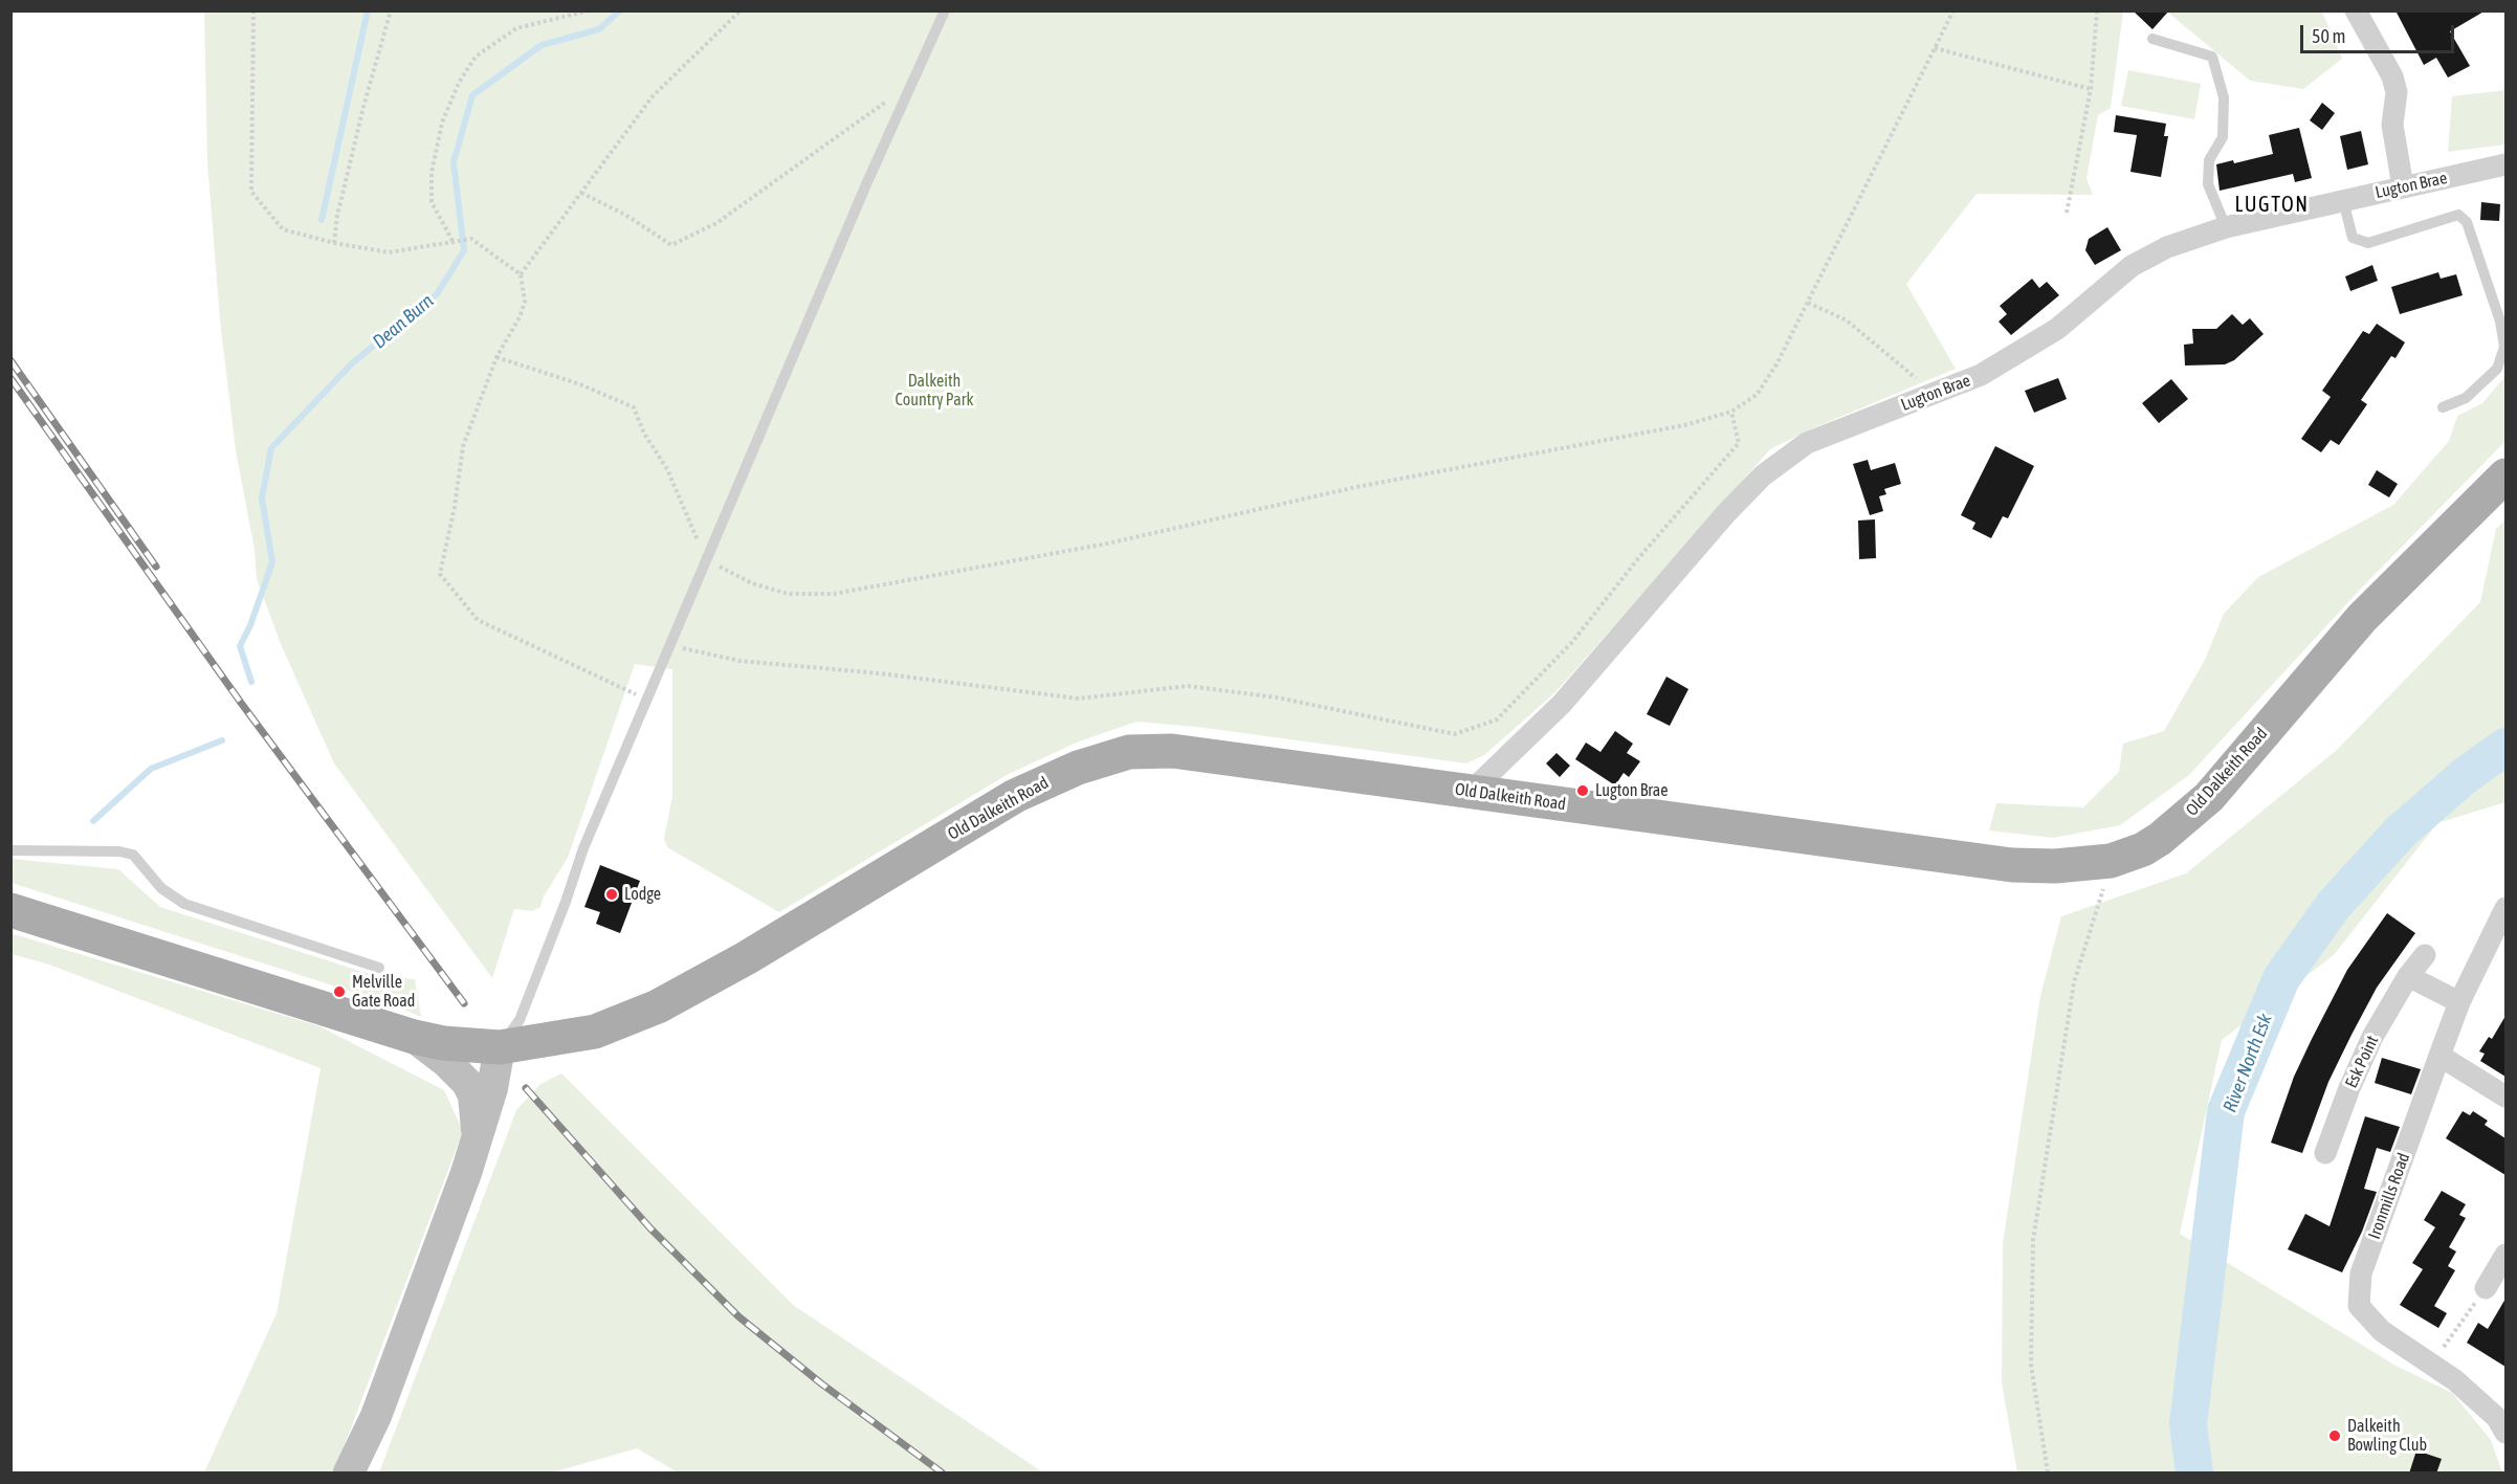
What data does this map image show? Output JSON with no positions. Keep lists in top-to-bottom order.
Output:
{
  "streets": {
    "main road": ["Old Dalkeith Road"],
    "street": ["Lugton Brae", "Esk Point", "Ironmills Road"]
  },
  "crossings": [
    ["Lugton Brae", "Old Dalkeith Road"]
  ],
  "districts": ["LUGTON"],
  "water": ["Dean Burn", "River North Esk"],
  "parks": ["Dalkeith Country Park"],
  "places": [
    "Lugton Brae",
    "Lodge",
    "Melville Gate Road",
    "Dalkeith Bowling Club"
  ],
  "scale_bar": "50 m"
}
